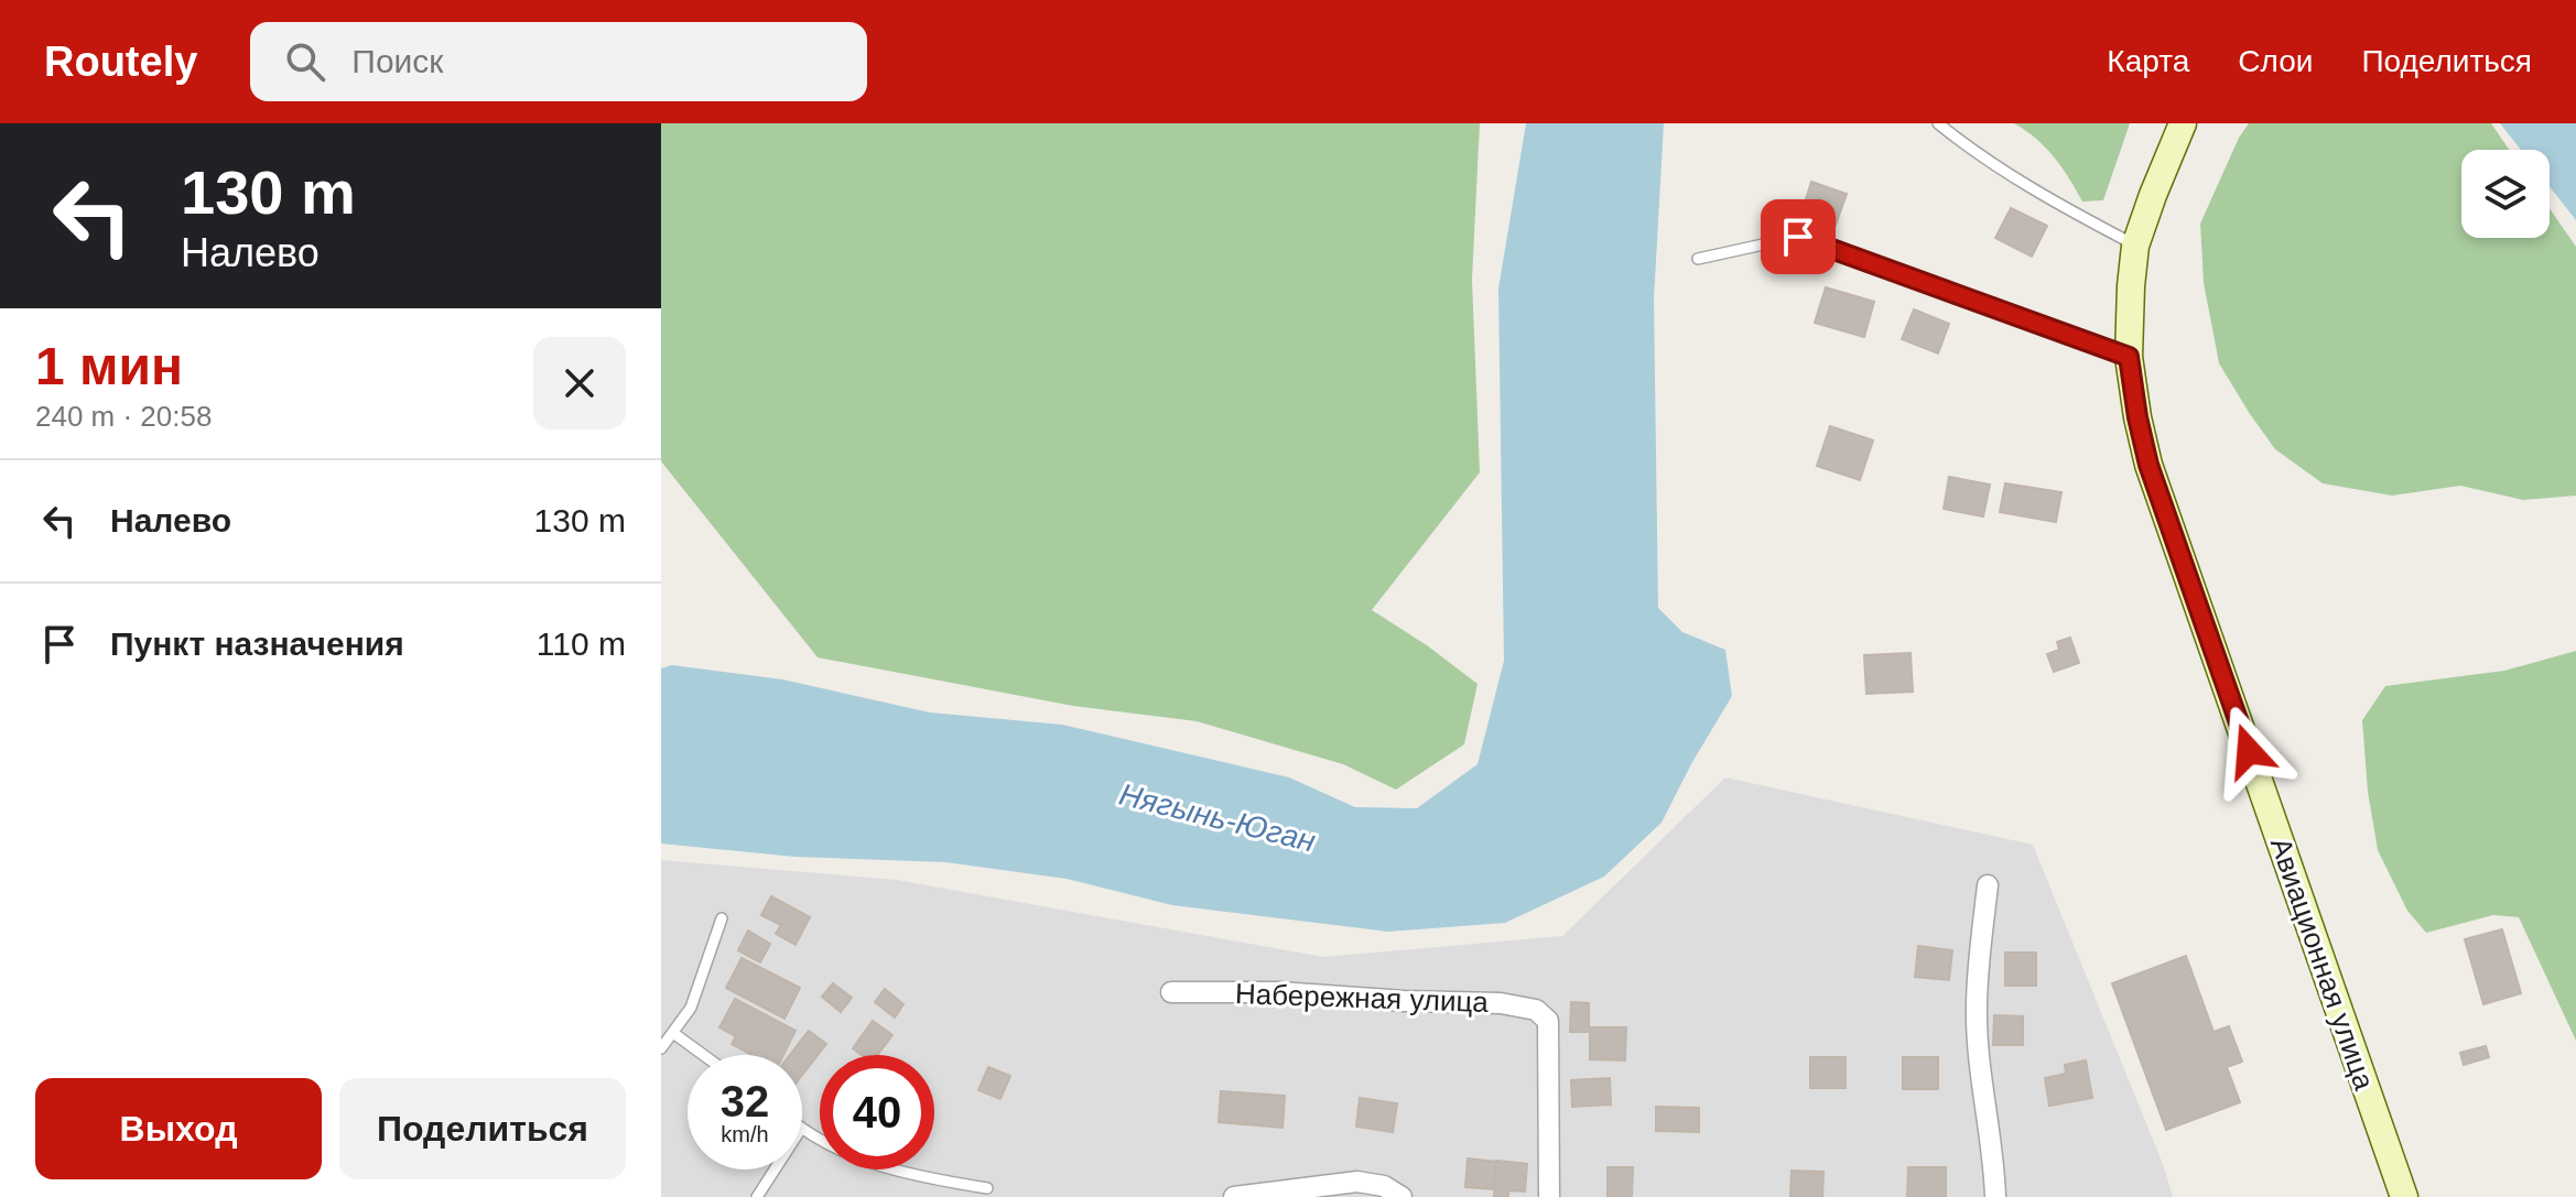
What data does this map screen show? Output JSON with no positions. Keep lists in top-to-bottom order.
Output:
{
  "streets": {
    "street": ["Авиационная улица", "Набережная улица"]
  },
  "water": ["Нягынь-Юган"],
  "page": {
    "header": "Routely",
    "search": "Поиск",
    "nav": ["Карта", "Слои", "Поделиться"],
    "turn": ["130 m", "Налево"],
    "heading": ["1 мин", "240 m · 20:58"],
    "list": [
      {
        "name": "Налево",
        "value": "130 m"
      },
      {
        "name": "Пункт назначения",
        "value": "110 m"
      }
    ],
    "speed": "32 km/h",
    "limit": "40",
    "buttons": ["Выход", "Поделиться"]
  }
}
